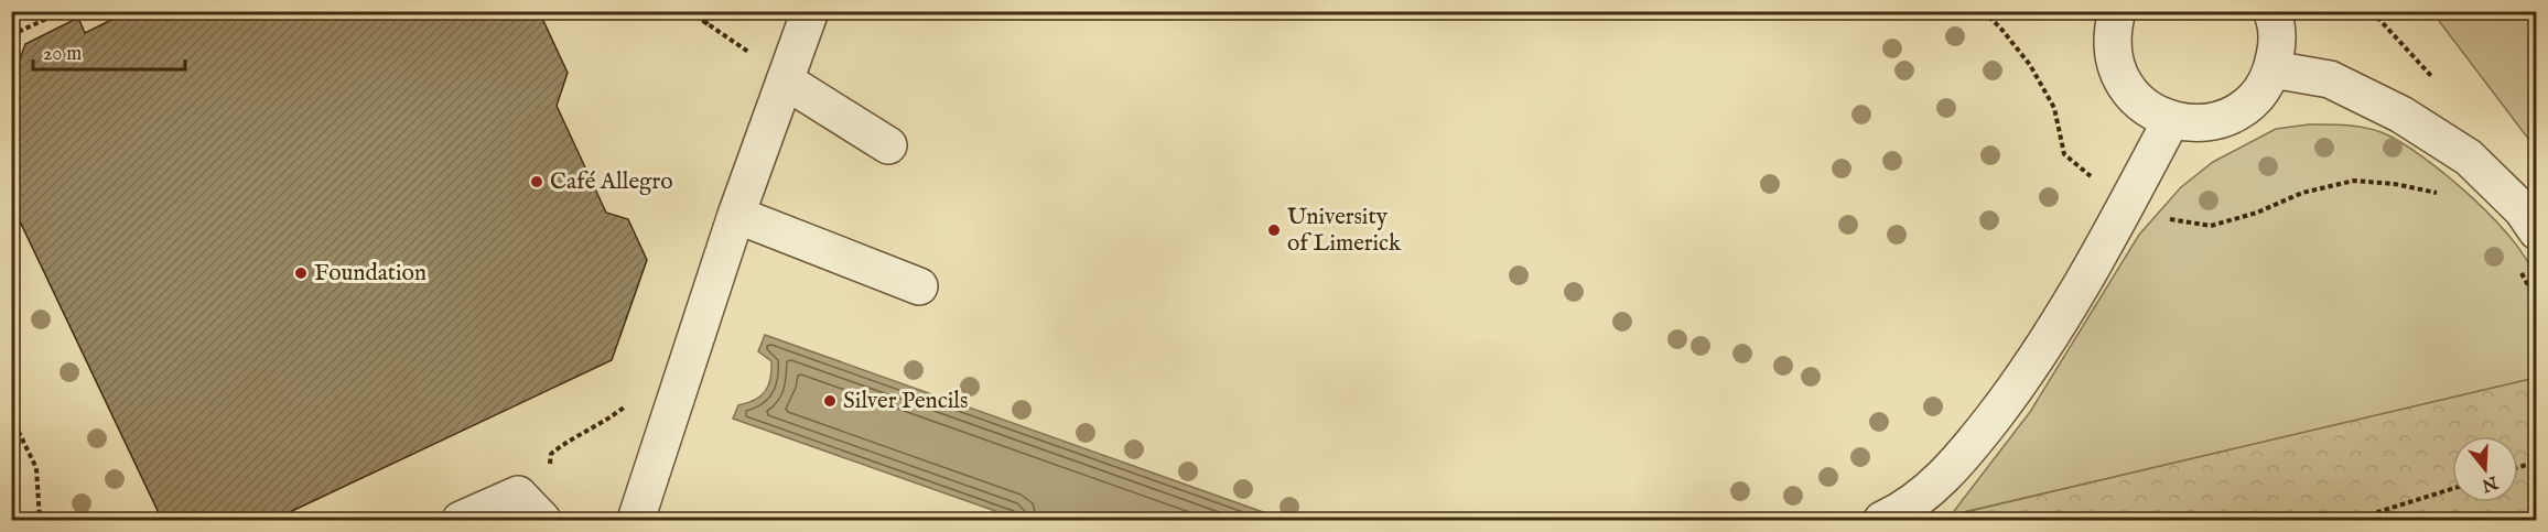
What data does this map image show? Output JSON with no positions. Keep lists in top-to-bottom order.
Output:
{
  "places": [
    "Café Allegro",
    "University of Limerick",
    "Foundation",
    "Silver Pencils"
  ],
  "scale_bar": "20 m",
  "north": "bottom"
}
